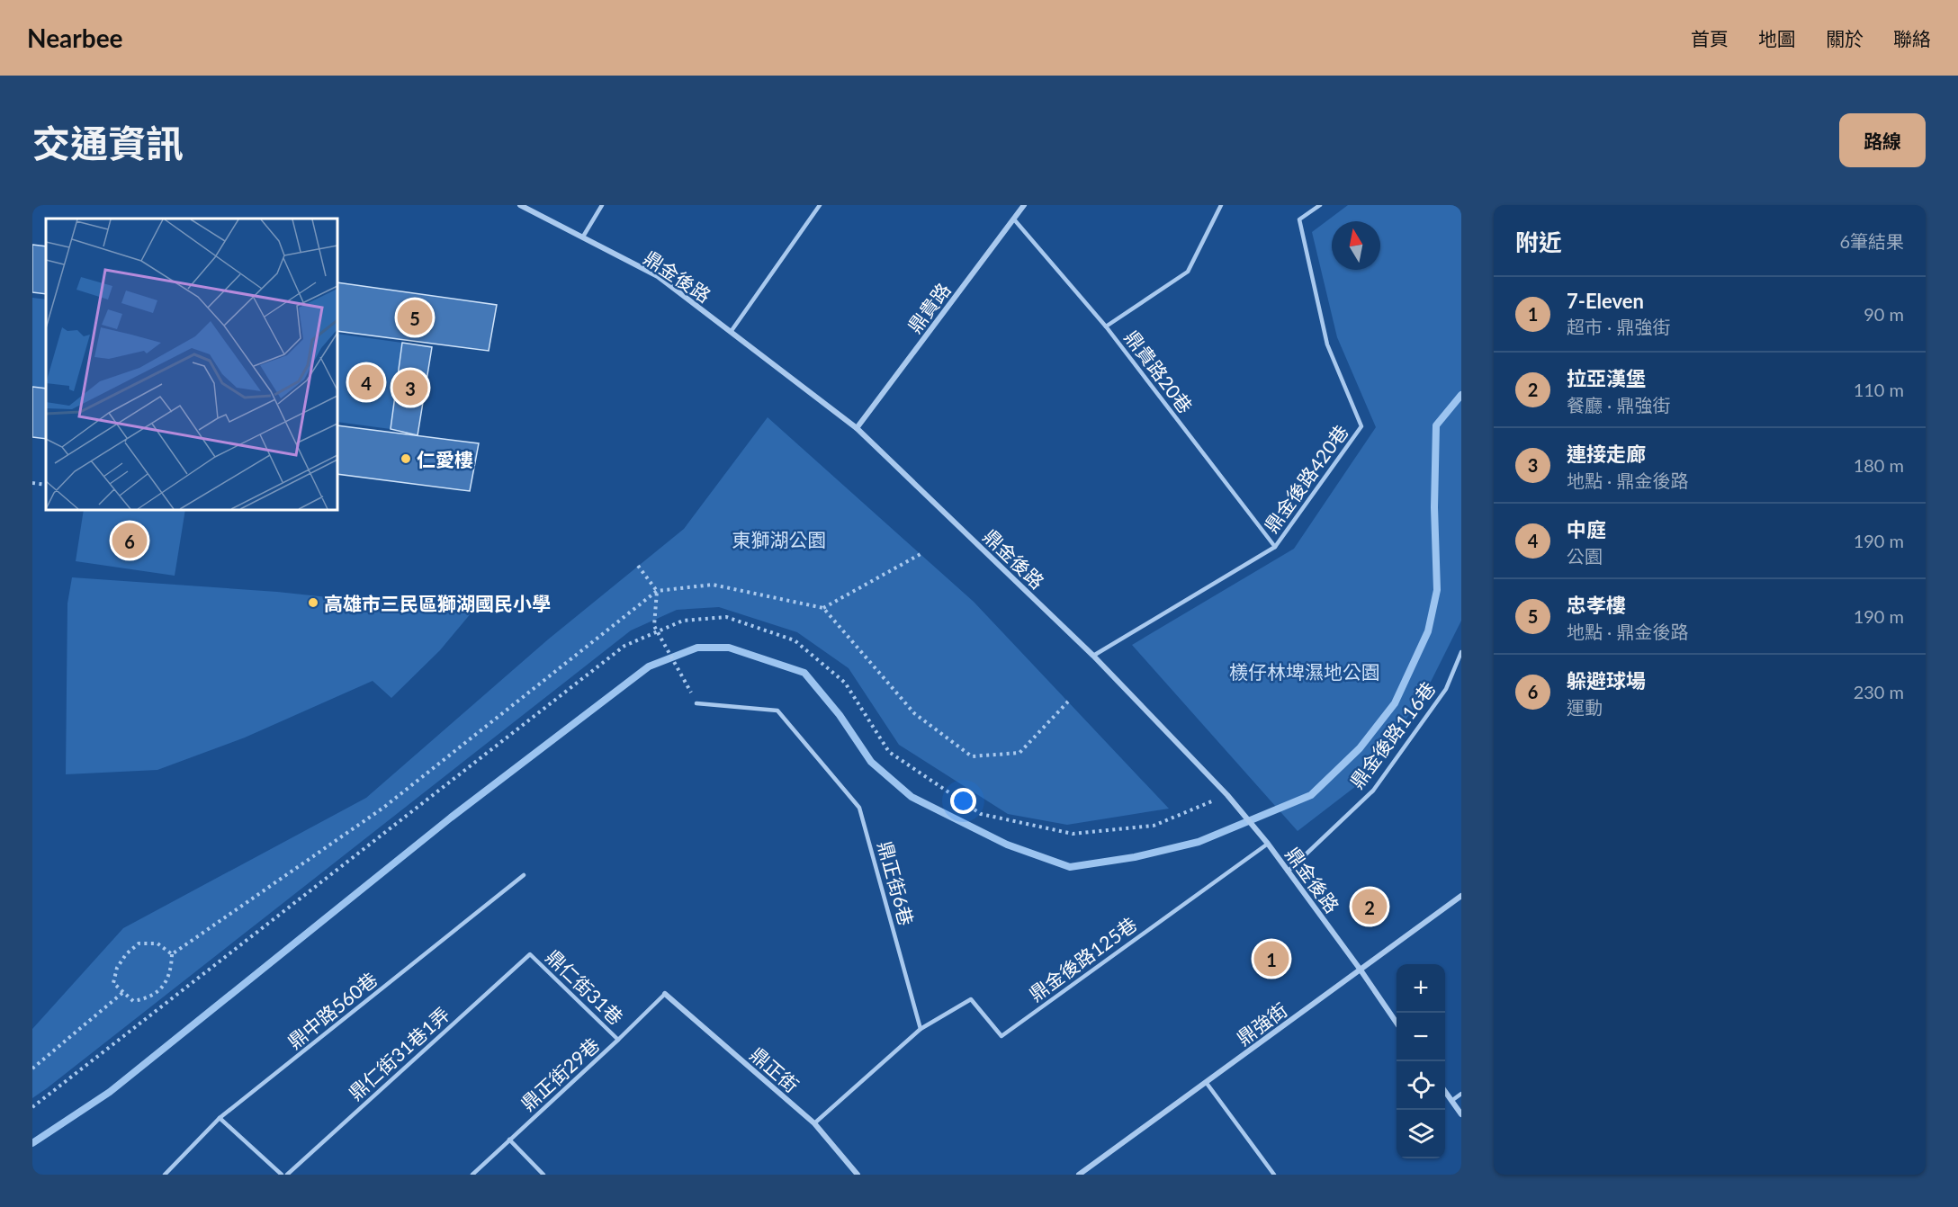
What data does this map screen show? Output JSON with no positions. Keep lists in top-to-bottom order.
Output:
{
  "streets": {
    "street": [
      "鼎金後路",
      "鼎貴路",
      "鼎強街",
      "鼎正街"
    ],
    "lane": [
      "鼎貴路20巷",
      "鼎金後路420巷",
      "鼎金後路116巷",
      "鼎正街6巷",
      "鼎金後路125巷",
      "鼎仁街31巷",
      "鼎中路560巷",
      "鼎仁街31巷1弄",
      "鼎正街29巷"
    ]
  },
  "crossings": [
    ["鼎金後路", "鼎貴路"],
    ["鼎金後路", "鼎金後路420巷"],
    ["鼎金後路", "鼎金後路116巷"],
    ["鼎金後路", "鼎金後路125巷"],
    ["鼎金後路", "鼎強街"],
    ["鼎貴路", "鼎貴路20巷"],
    ["鼎貴路20巷", "鼎金後路420巷"],
    ["鼎正街6巷", "鼎金後路125巷"],
    ["鼎仁街31巷", "鼎仁街31巷1弄"],
    ["鼎仁街31巷", "鼎正街29巷"],
    ["鼎正街", "鼎正街29巷"]
  ],
  "parks": ["東獅湖公園", "檨仔林埤濕地公園"],
  "places": ["仁愛樓", "高雄市三民區獅湖國民小學"],
  "north": "top",
  "page": {
    "header": "Nearbee",
    "nav": [
      "首頁",
      "地圖",
      "關於",
      "聯絡"
    ],
    "title": "交通資訊",
    "buttons": "路線",
    "heading": ["附近", "6筆結果"],
    "list": [
      {
        "mark": "1",
        "name": "7-Eleven",
        "note": "超市 · 鼎強街",
        "value": "90 m"
      },
      {
        "mark": "2",
        "name": "拉亞漢堡",
        "note": "餐廳 · 鼎強街",
        "value": "110 m"
      },
      {
        "mark": "3",
        "name": "連接走廊",
        "note": "地點 · 鼎金後路",
        "value": "180 m"
      },
      {
        "mark": "4",
        "name": "中庭",
        "note": "公園",
        "value": "190 m"
      },
      {
        "mark": "5",
        "name": "忠孝樓",
        "note": "地點 · 鼎金後路",
        "value": "190 m"
      },
      {
        "mark": "6",
        "name": "躲避球場",
        "note": "運動",
        "value": "230 m"
      }
    ],
    "pins": [
      "5",
      "4",
      "3",
      "6",
      "2",
      "1"
    ],
    "map_buttons": ["+", "−"]
  }
}
